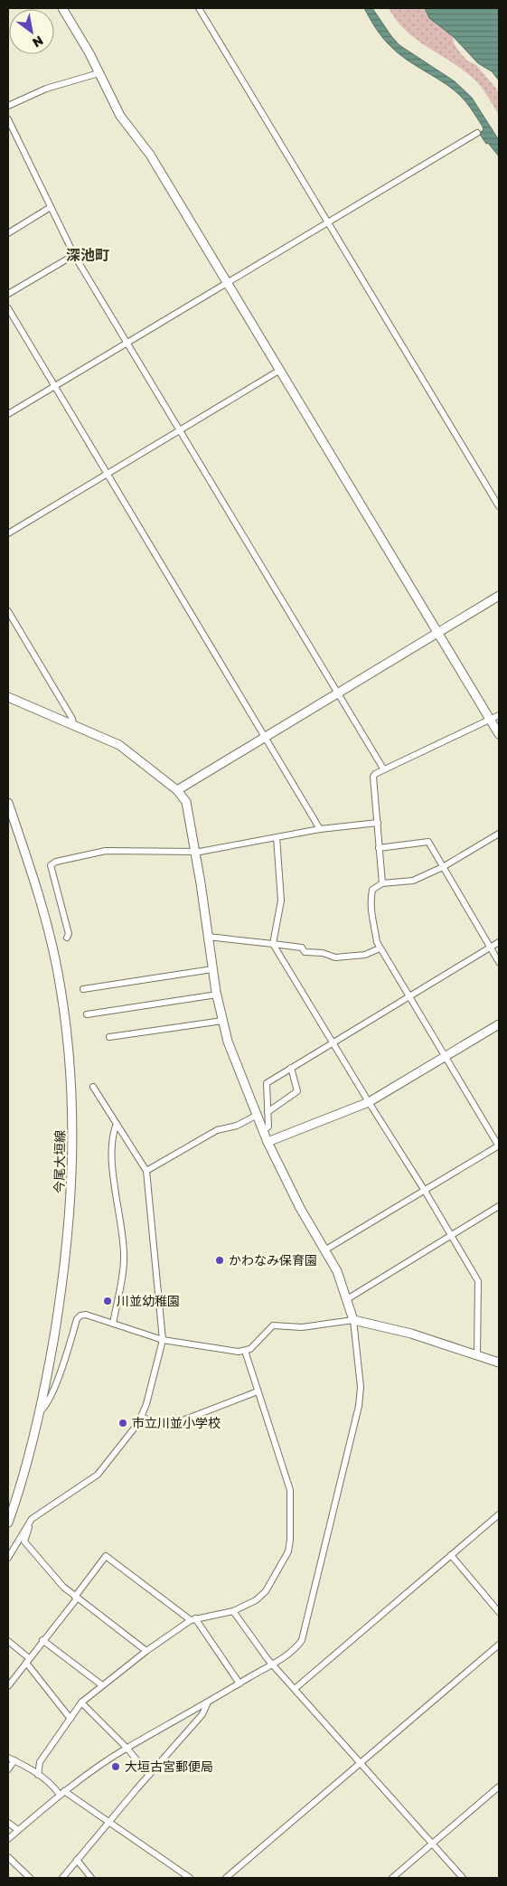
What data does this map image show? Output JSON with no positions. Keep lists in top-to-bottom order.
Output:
{
  "streets": {
    "street": ["今尾大垣線"]
  },
  "districts": ["深池町"],
  "places": [
    "かわなみ保育園",
    "川並幼稚園",
    "市立川並小学校",
    "大垣古宮郵便局"
  ],
  "north": "bottom right"
}
